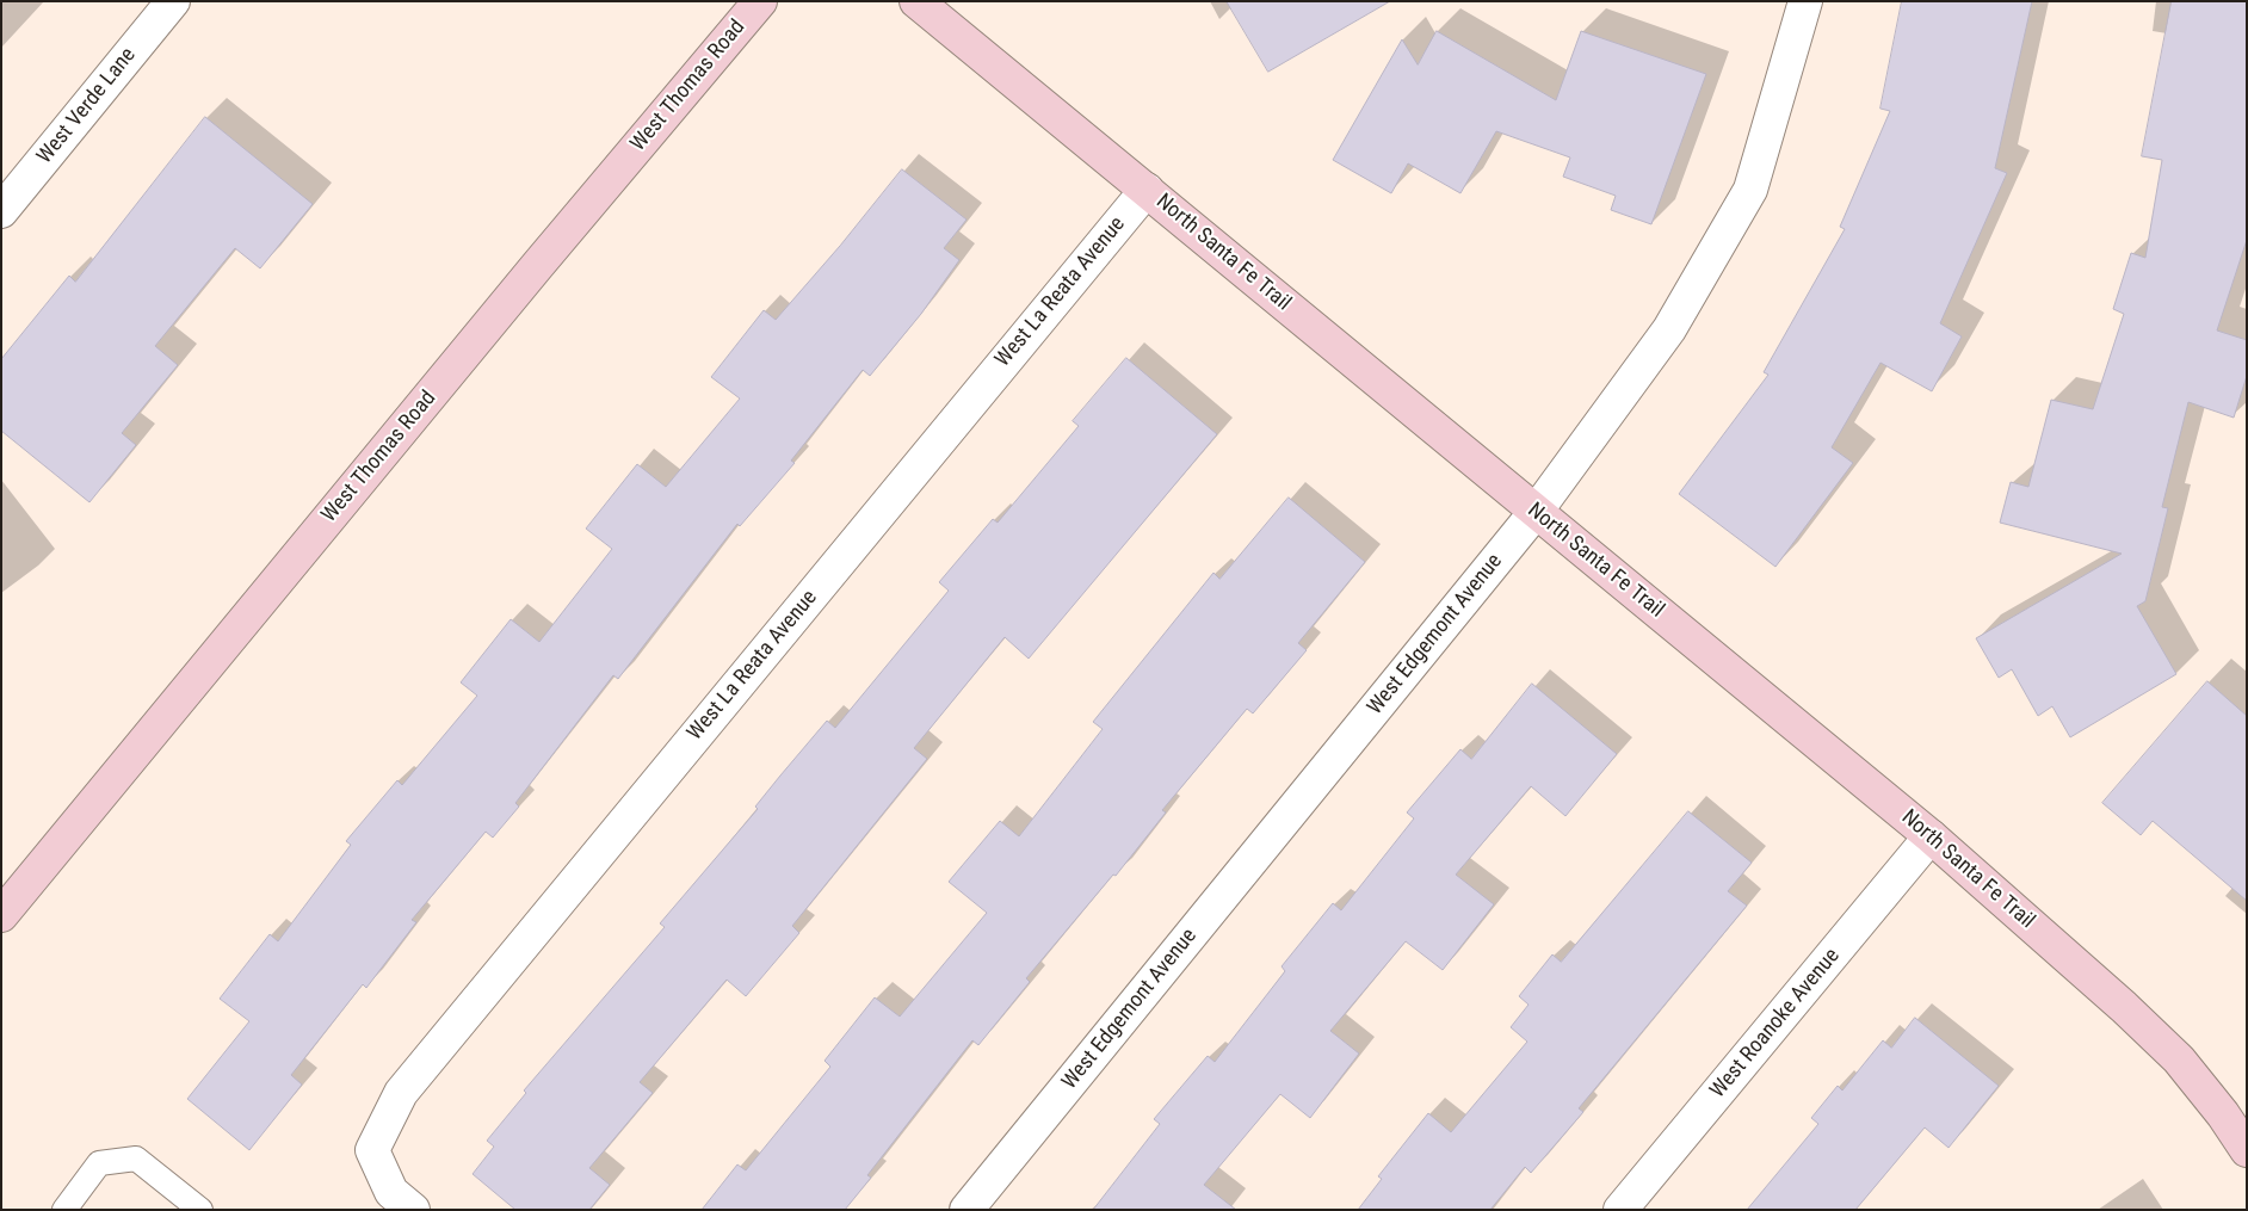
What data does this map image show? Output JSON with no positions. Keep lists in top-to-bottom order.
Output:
{
  "streets": {
    "street": [
      "West Thomas Road",
      "West Verde Lane",
      "North Santa Fe Trail",
      "West La Reata Avenue",
      "West Edgemont Avenue",
      "West Roanoke Avenue"
    ]
  },
  "crossings": [
    ["North Santa Fe Trail", "West La Reata Avenue"],
    ["North Santa Fe Trail", "West Edgemont Avenue"],
    ["North Santa Fe Trail", "West Roanoke Avenue"]
  ]
}
